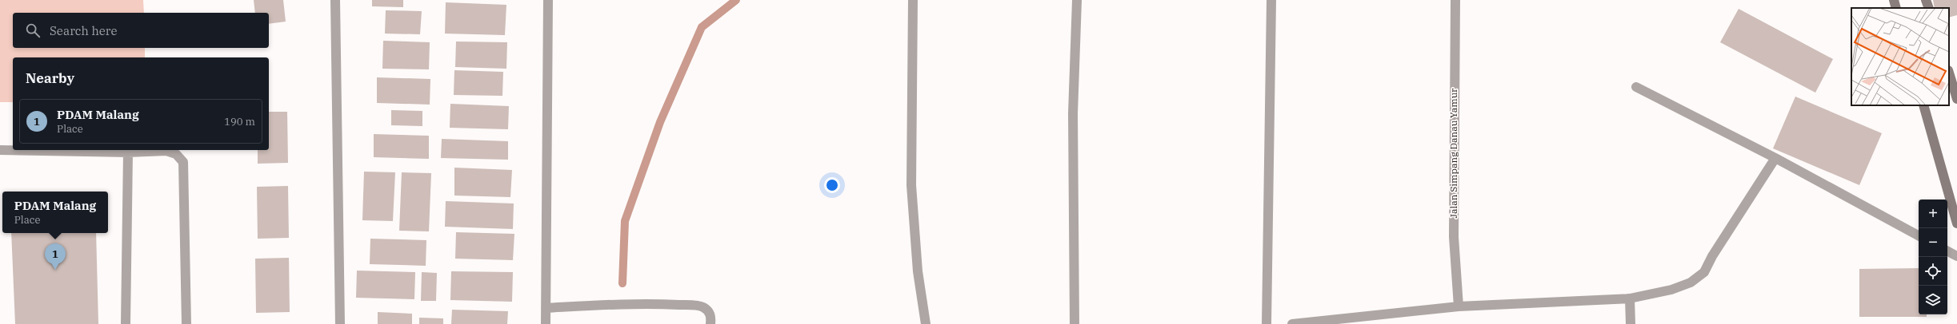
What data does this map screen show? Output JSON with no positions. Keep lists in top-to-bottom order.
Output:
{
  "streets": {
    "street": ["Jalan Simpang Danau Yamur"]
  },
  "page": {
    "search": "Search here",
    "heading": "Nearby",
    "list": [
      {
        "mark": "1",
        "name": "PDAM Malang",
        "note": "Place",
        "value": "190 m"
      }
    ],
    "popup": ["PDAM Malang", "Place"],
    "map_buttons": ["+", "−"],
    "pins": "1"
  }
}
